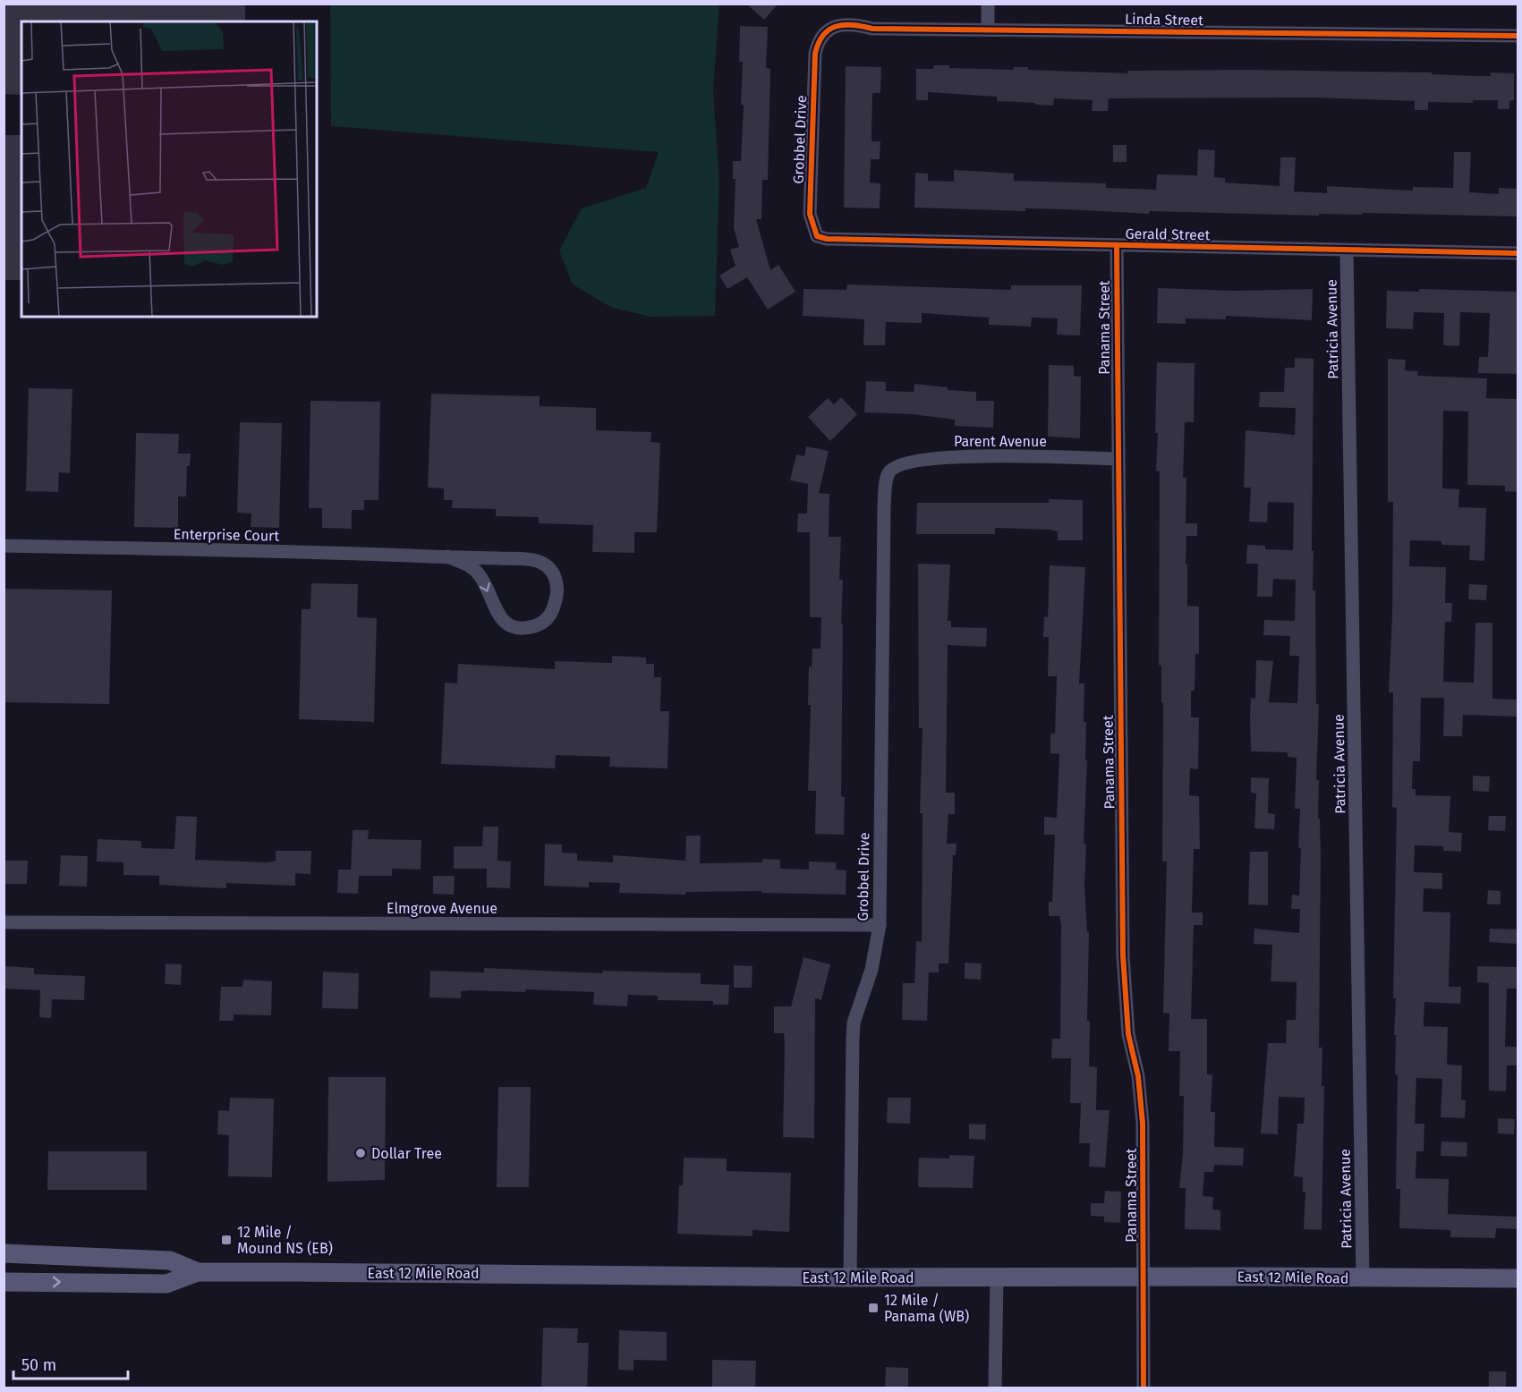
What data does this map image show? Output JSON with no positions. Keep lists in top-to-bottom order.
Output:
{
  "streets": {
    "main road": ["East 12 Mile Road"],
    "street": [
      "Linda Street",
      "Grobbel Drive",
      "Gerald Street",
      "Panama Street",
      "Patricia Avenue",
      "Parent Avenue",
      "Enterprise Court",
      "Elmgrove Avenue"
    ]
  },
  "crossings": [
    ["Linda Street", "Grobbel Drive"],
    ["Grobbel Drive", "Gerald Street"],
    ["Grobbel Drive", "Parent Avenue"],
    ["Grobbel Drive", "Elmgrove Avenue"],
    ["Grobbel Drive", "East 12 Mile Road"],
    ["Gerald Street", "Panama Street"],
    ["Gerald Street", "Patricia Avenue"],
    ["Panama Street", "Parent Avenue"],
    ["Panama Street", "East 12 Mile Road"],
    ["Patricia Avenue", "East 12 Mile Road"]
  ],
  "places": {
    "other": ["Dollar Tree"],
    "transit": ["12 Mile / Mound NS (EB)", "12 Mile / Panama (WB)"]
  },
  "scale_bar": "50 m"
}
